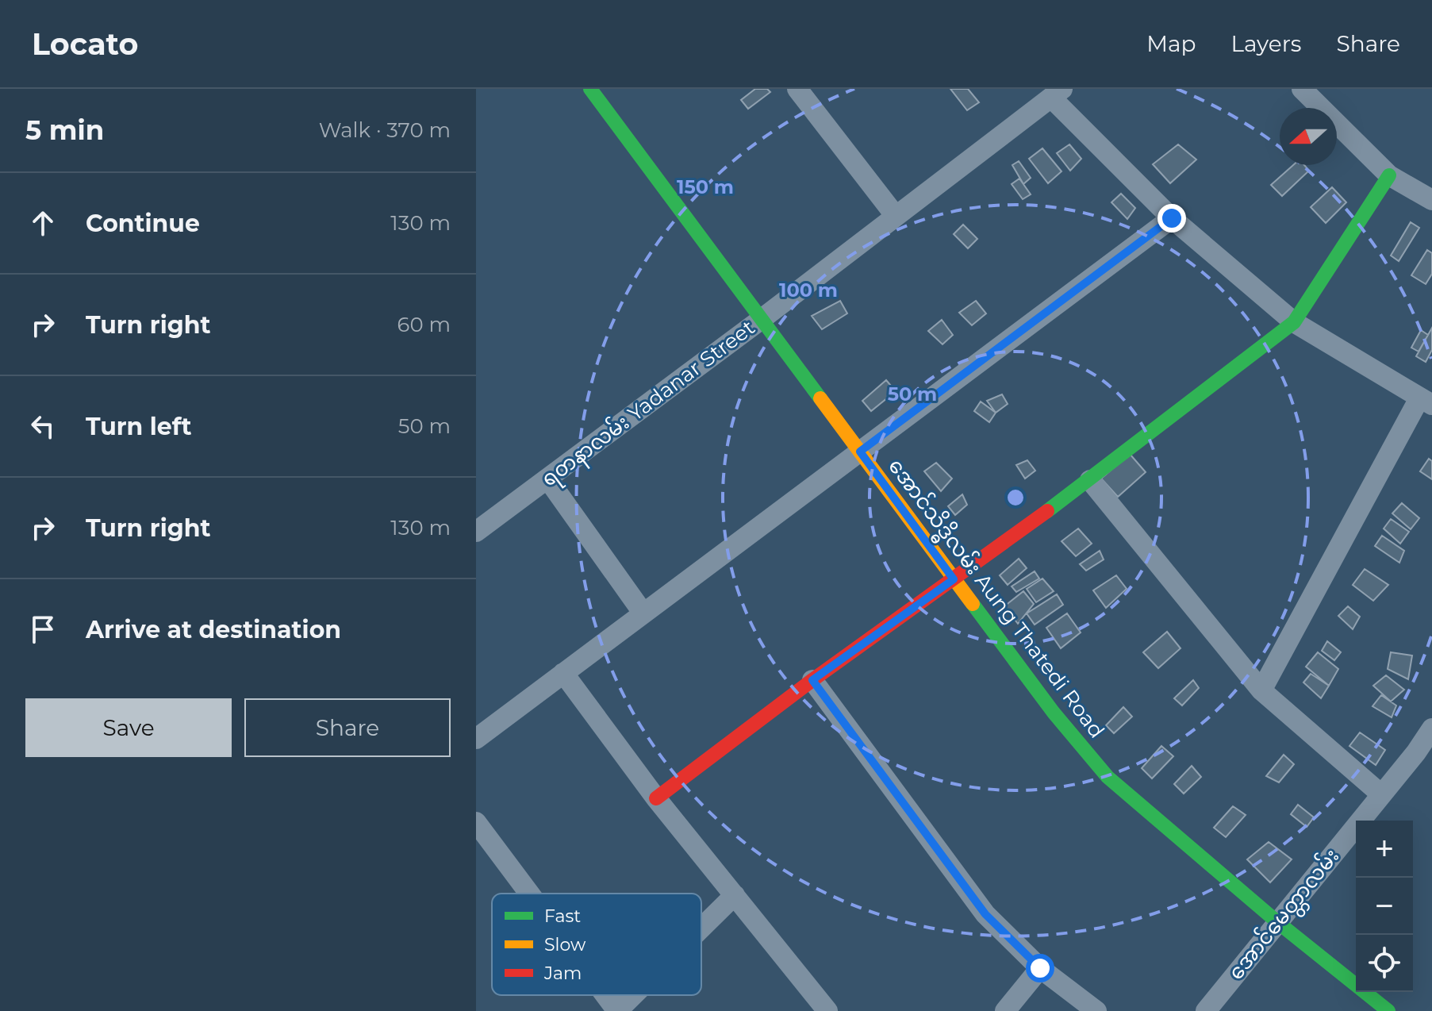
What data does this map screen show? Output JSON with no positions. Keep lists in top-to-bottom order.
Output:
{
  "streets": {
    "street": ["ရတနာလမ်း Yadanar Street", "အောင်သိဒ္ဓိလမ်း Aung Thatedi Road", "အောင်မေတ္တာလမ်း"]
  },
  "crossings": [
    ["ရတနာလမ်း Yadanar Street", "အောင်သိဒ္ဓိလမ်း Aung Thatedi Road"],
    ["အောင်သိဒ္ဓိလမ်း Aung Thatedi Road", "အောင်မေတ္တာလမ်း"]
  ],
  "legend": ["Fast", "Slow", "Jam"],
  "north": "left",
  "page": {
    "header": "Locato",
    "nav": ["Map", "Layers", "Share"],
    "heading": ["5 min", "Walk · 370 m"],
    "list": [
      ["Continue", "130 m"],
      ["Turn right", "60 m"],
      ["Turn left", "50 m"],
      ["Turn right", "130 m"],
      "Arrive at destination"
    ],
    "buttons": ["Save", "Share"],
    "map_buttons": ["+", "−"]
  },
  "rings": ["150 m", "100 m", "50 m"]
}
